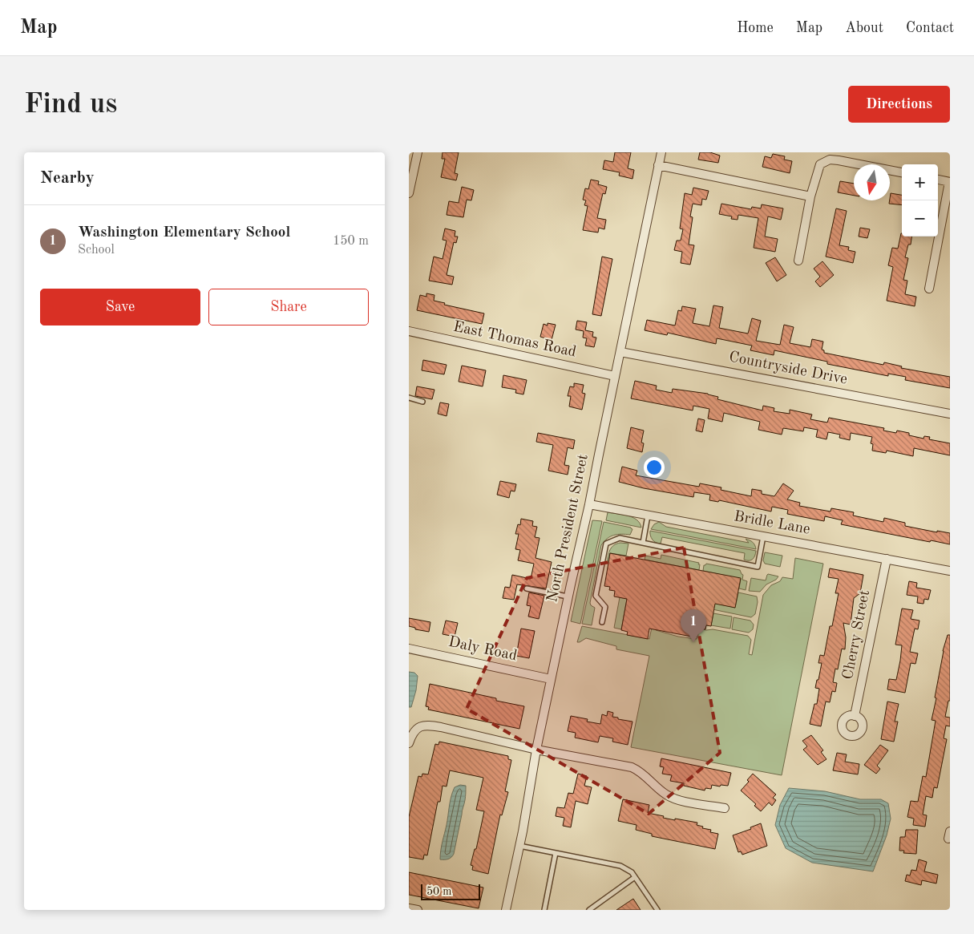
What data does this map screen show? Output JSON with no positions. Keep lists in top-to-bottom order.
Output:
{
  "streets": {
    "street": [
      "East Thomas Road",
      "Countryside Drive",
      "Bridle Lane",
      "North President Street",
      "Cherry Street",
      "Daly Road"
    ]
  },
  "crossings": [
    ["East Thomas Road", "North President Street"],
    ["Countryside Drive", "North President Street"],
    ["Bridle Lane", "North President Street"],
    ["Bridle Lane", "Cherry Street"],
    ["North President Street", "Daly Road"]
  ],
  "scale_bar": "50 m",
  "north": "bottom",
  "page": {
    "header": "Map",
    "nav": [
      "Home",
      "Map",
      "About",
      "Contact"
    ],
    "buttons": [
      "Directions",
      ["Save", "Share"]
    ],
    "title": "Find us",
    "heading": "Nearby",
    "map_buttons": ["+", "−"],
    "list": [
      {
        "mark": "1",
        "name": "Washington Elementary School",
        "note": "School",
        "value": "150 m"
      }
    ],
    "pins": "1",
    "scale": "50 m"
  }
}
